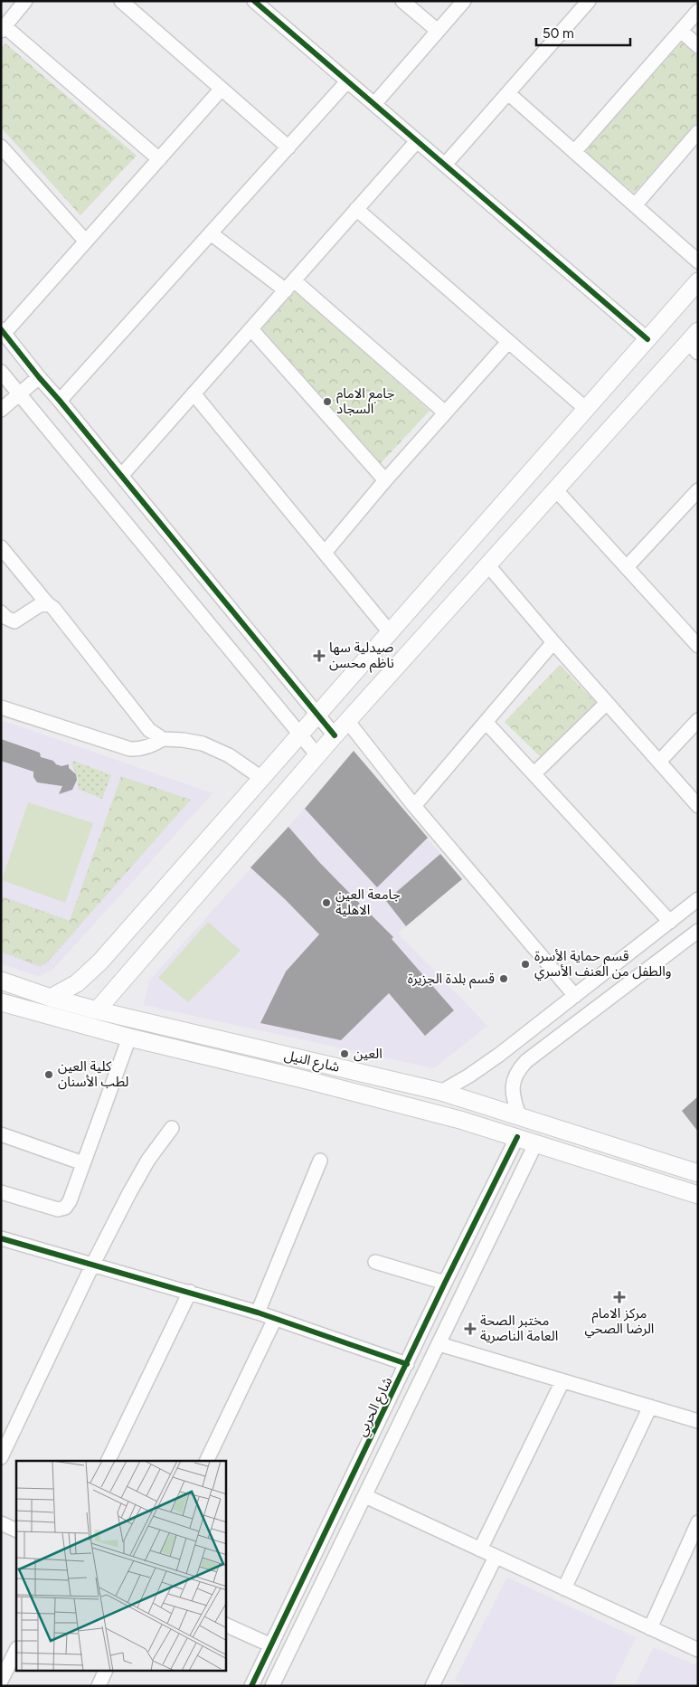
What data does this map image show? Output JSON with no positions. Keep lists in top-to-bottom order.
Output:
{
  "streets": {
    "main road": ["شارع النيل"],
    "street": ["شارع الحربي"]
  },
  "places": {
    "other": [
      "جامع الامام السجاد",
      "جامعة العين الاهلية",
      "قسم حماية الأسرة والطفل من العنف الأسري",
      "قسم بلدة الجزيرة",
      "العين",
      "كلية العين لطب الأسنان"
    ],
    "health": ["صيدلية سها ناظم محسن", "مركز الامام الرضا الصحي", "مختبر الصحة العامة الناصرية"]
  },
  "scale_bar": "50 m"
}
